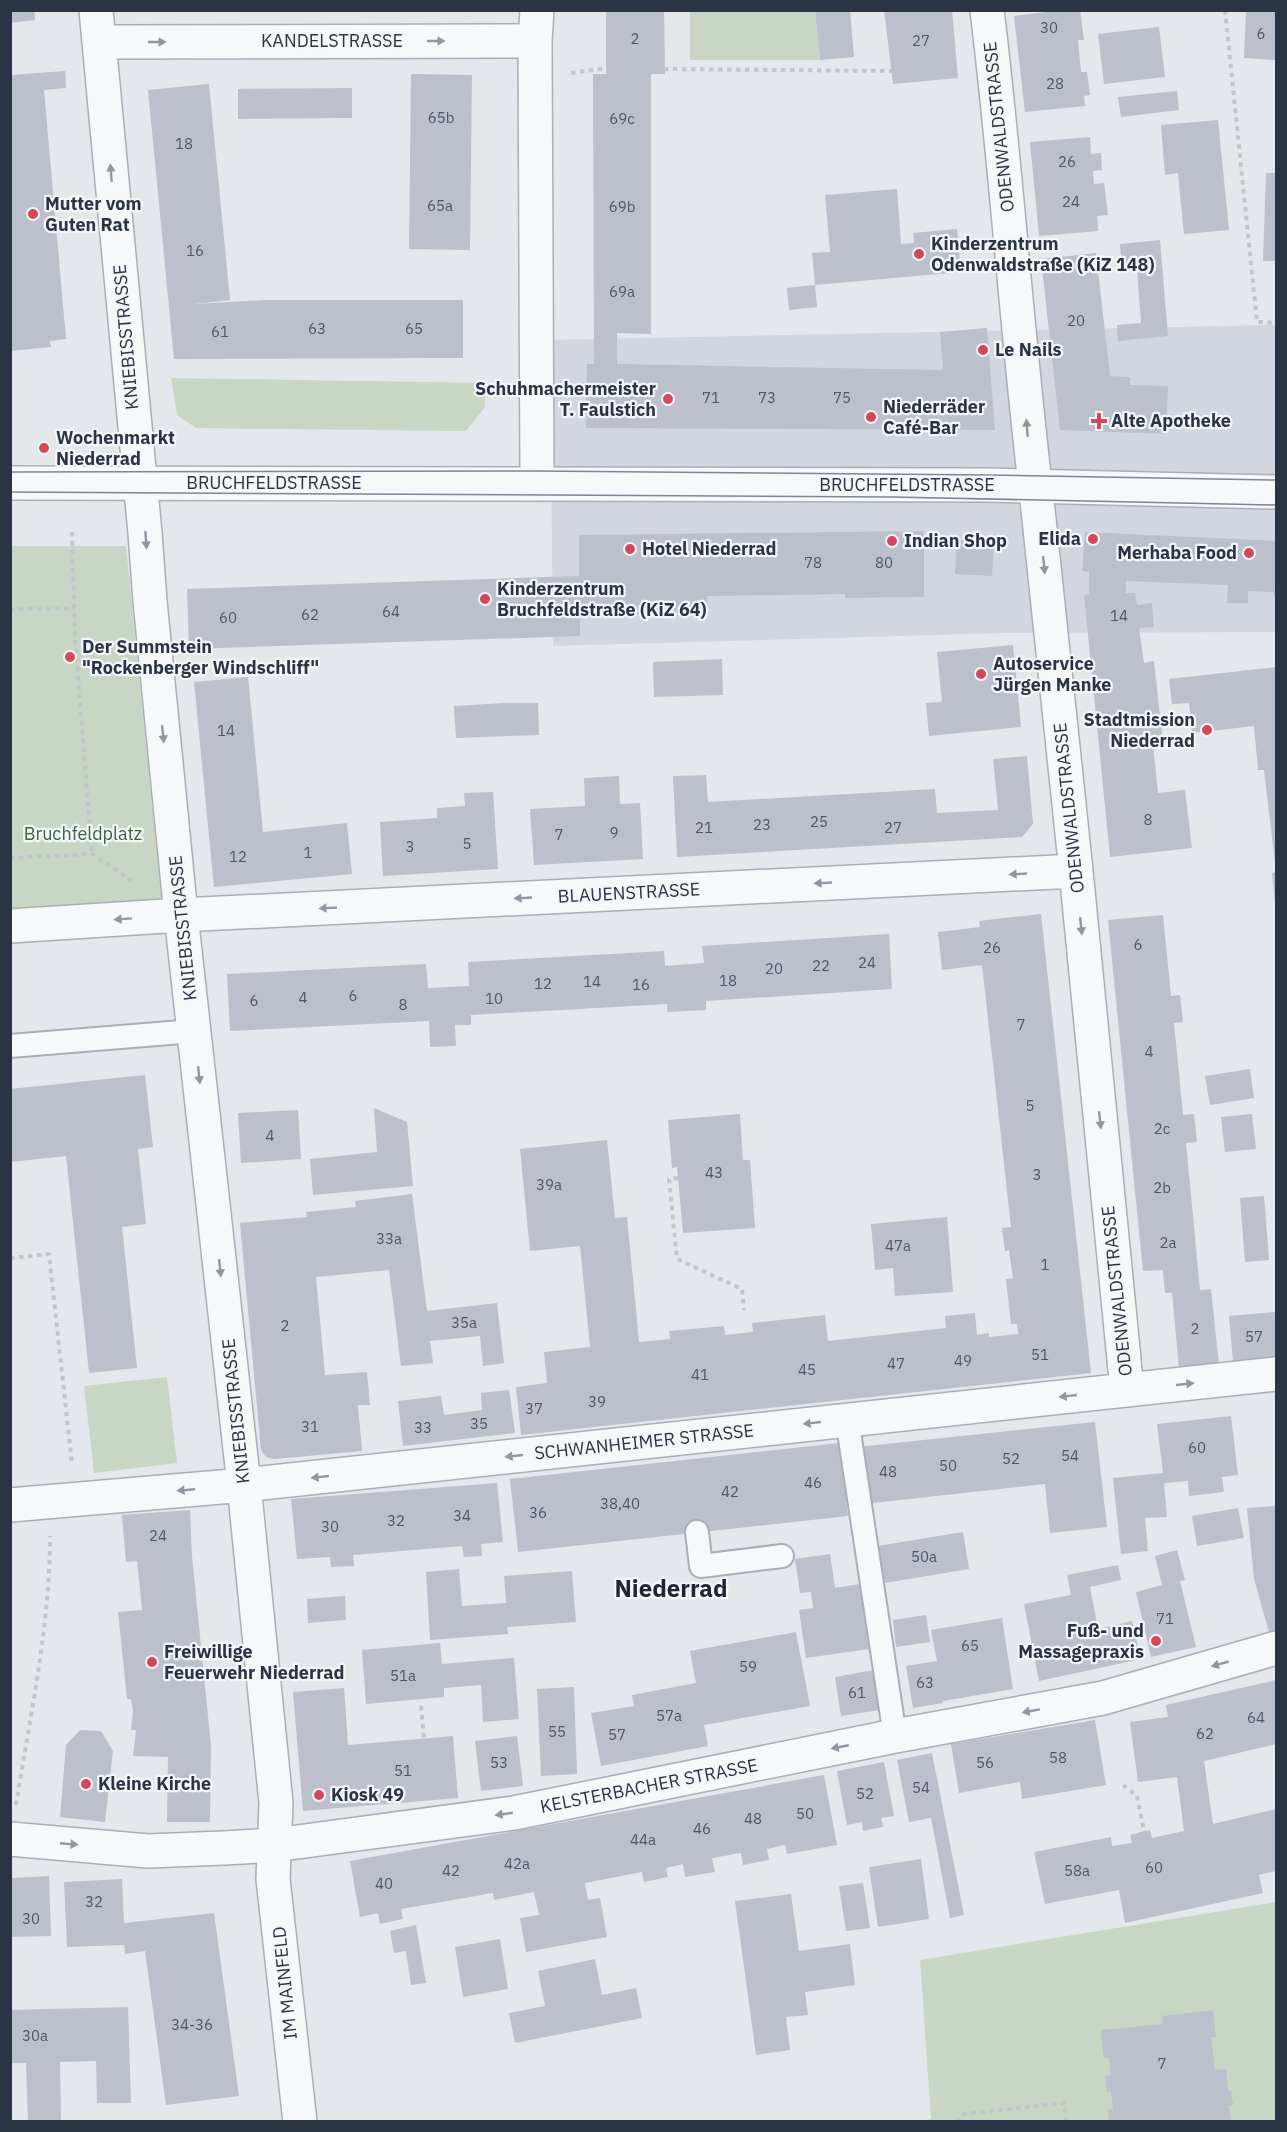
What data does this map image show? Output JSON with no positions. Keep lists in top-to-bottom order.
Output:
{
  "streets": {
    "street": [
      "KANDELSTRASSE",
      "ODENWALDSTRASSE",
      "KNIEBISSTRASSE",
      "BRUCHFELDSTRASSE",
      "BLAUENSTRASSE",
      "SCHWANHEIMER STRASSE",
      "KELSTERBACHER STRASSE",
      "IM MAINFELD"
    ]
  },
  "crossings": [
    ["KANDELSTRASSE", "KNIEBISSTRASSE"],
    ["ODENWALDSTRASSE", "BRUCHFELDSTRASSE"],
    ["ODENWALDSTRASSE", "BLAUENSTRASSE"],
    ["ODENWALDSTRASSE", "SCHWANHEIMER STRASSE"],
    ["KNIEBISSTRASSE", "BRUCHFELDSTRASSE"],
    ["KNIEBISSTRASSE", "BLAUENSTRASSE"],
    ["KNIEBISSTRASSE", "SCHWANHEIMER STRASSE"],
    ["KNIEBISSTRASSE", "KELSTERBACHER STRASSE"],
    ["KNIEBISSTRASSE", "IM MAINFELD"],
    ["KELSTERBACHER STRASSE", "IM MAINFELD"]
  ],
  "one_way": ["KANDELSTRASSE", "BLAUENSTRASSE"],
  "districts": ["Niederrad"],
  "parks": ["Bruchfeldplatz"],
  "places": {
    "other": [
      "Mutter vom Guten Rat",
      "Kinderzentrum Odenwaldstraße (KiZ 148)",
      "Le Nails",
      "Schuhmachermeister T. Faulstich",
      "Niederräder Café-Bar",
      "Wochenmarkt Niederrad",
      "Elida",
      "Indian Shop",
      "Hotel Niederrad",
      "Merhaba Food",
      "Kinderzentrum Bruchfeldstraße (KiZ 64)",
      "Der Summstein \"Rockenberger Windschliff\"",
      "Autoservice Jürgen Manke",
      "Stadtmission Niederrad",
      "Fuß- und Massagepraxis",
      "Freiwillige Feuerwehr Niederrad",
      "Kleine Kirche",
      "Kiosk 49"
    ],
    "health": ["Alte Apotheke"]
  },
  "house_numbers": [
    "30",
    "6",
    "2",
    "27",
    "28",
    "65b",
    "69c",
    "18",
    "26",
    "24",
    "65a",
    "69b",
    "16",
    "69a",
    "20",
    "63",
    "65",
    "61",
    "71",
    "73",
    "75",
    "78",
    "80",
    "64",
    "62",
    "14",
    "60",
    "14",
    "8",
    "25",
    "23",
    "21",
    "27",
    "9",
    "7",
    "5",
    "3",
    "1",
    "12",
    "6",
    "26",
    "24",
    "22",
    "20",
    "18",
    "14",
    "12",
    "16",
    "6",
    "4",
    "10",
    "6",
    "8",
    "7",
    "4",
    "5",
    "2c",
    "4",
    "43",
    "3",
    "39a",
    "2b",
    "33a",
    "2a",
    "47a",
    "1",
    "35a",
    "2",
    "2",
    "57",
    "51",
    "49",
    "47",
    "45",
    "41",
    "39",
    "37",
    "35",
    "31",
    "33",
    "60",
    "54",
    "52",
    "50",
    "48",
    "46",
    "42",
    "38,40",
    "36",
    "34",
    "32",
    "30",
    "24",
    "50a",
    "71",
    "65",
    "59",
    "51a",
    "63",
    "61",
    "57a",
    "64",
    "55",
    "62",
    "57",
    "58",
    "53",
    "56",
    "51",
    "54",
    "52",
    "50",
    "48",
    "46",
    "44a",
    "42a",
    "60",
    "42",
    "58a",
    "40",
    "32",
    "30",
    "34-36",
    "30a",
    "7"
  ]
}
